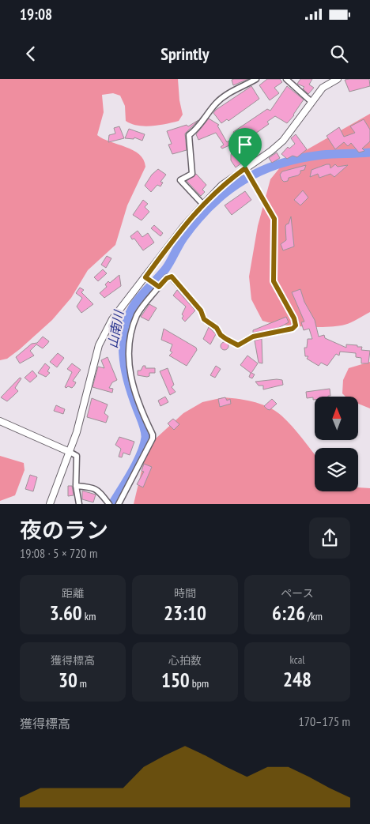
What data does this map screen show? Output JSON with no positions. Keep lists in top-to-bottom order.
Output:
{
  "water": ["山南川"],
  "north": "top",
  "page": {
    "status": "19:08",
    "header": "Sprintly",
    "heading": ["夜のラン", "19:08 · 5 × 720 m"],
    "stats": [
      ["距離", "3.60 km"],
      ["時間", "23:10"],
      ["ペース", "6:26 /km"],
      ["獲得標高", "30 m"],
      ["心拍数", "150 bpm"],
      ["kcal", "248"]
    ],
    "chart": ["獲得標高", "170–175 m"]
  }
}
